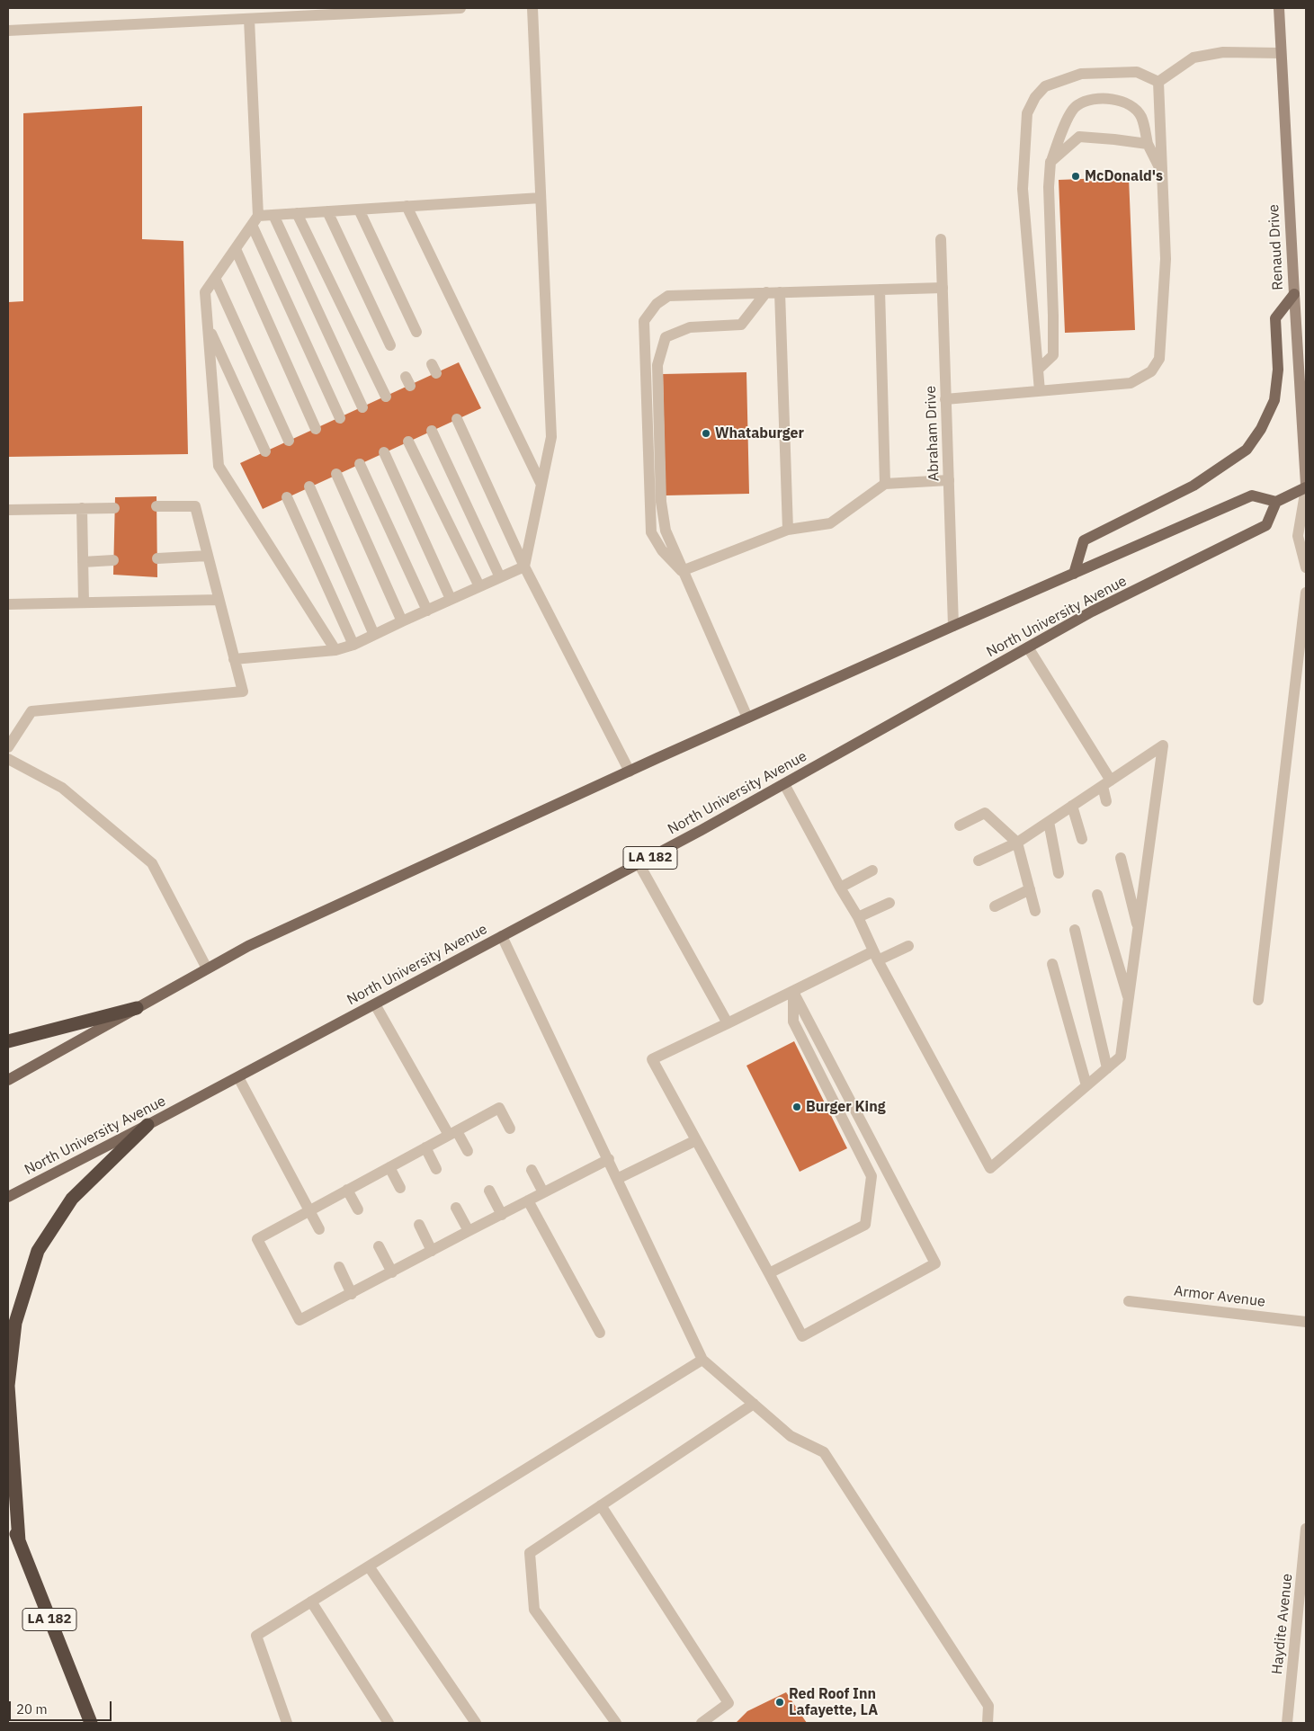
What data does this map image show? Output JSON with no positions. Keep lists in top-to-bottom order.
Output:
{
  "streets": {
    "highway": ["LA 182"],
    "main road": ["North University Avenue"],
    "street": [
      "Renaud Drive",
      "Abraham Drive",
      "Armor Avenue",
      "Haydite Avenue"
    ]
  },
  "crossings": [
    ["Abraham Drive", "North University Avenue"]
  ],
  "places": [
    "McDonald's",
    "Whataburger",
    "Burger King",
    "Red Roof Inn Lafayette, LA"
  ],
  "scale_bar": "20 m"
}
